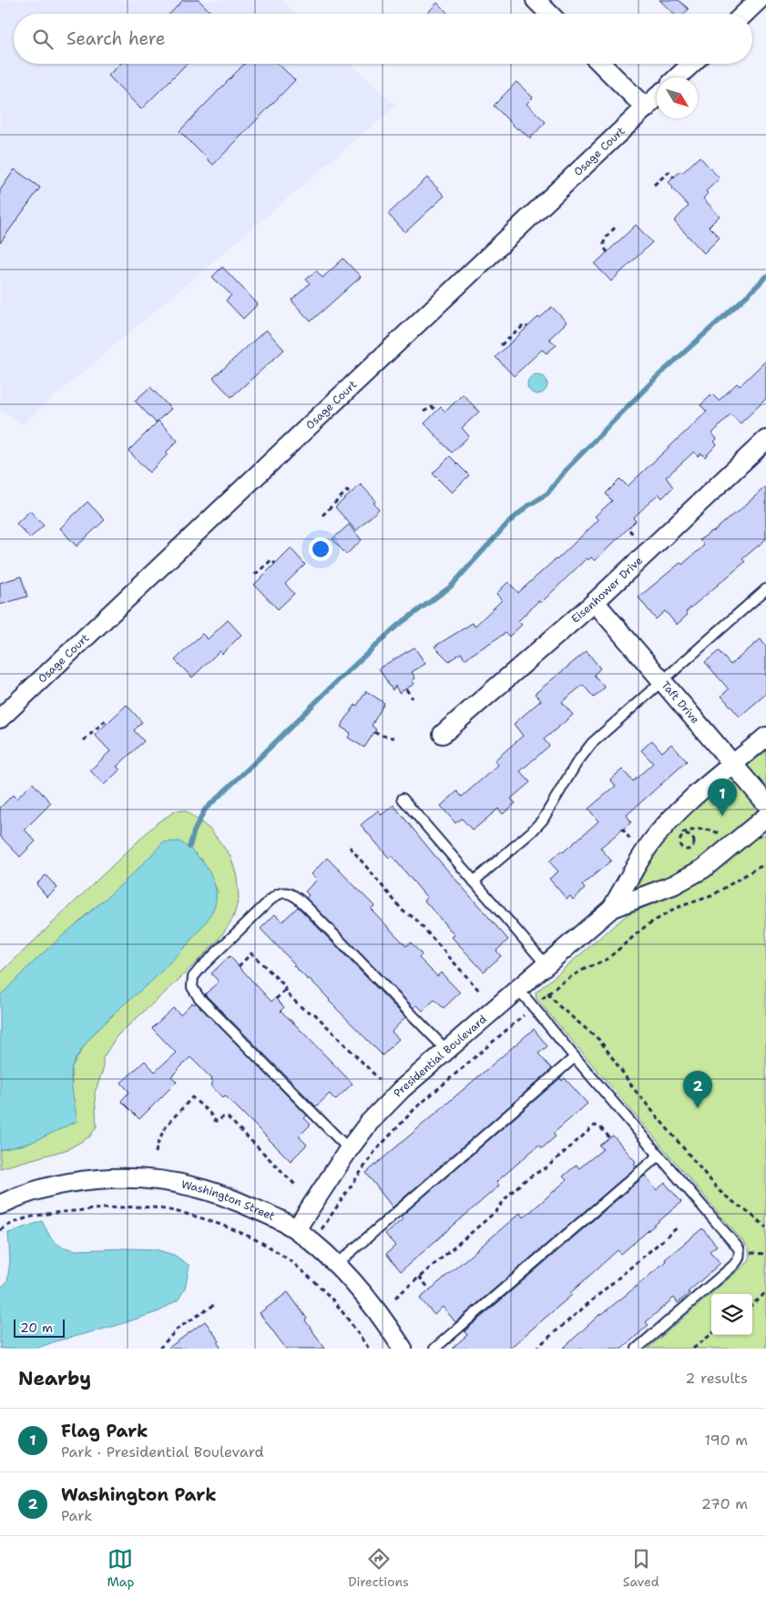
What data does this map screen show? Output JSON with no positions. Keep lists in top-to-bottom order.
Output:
{
  "streets": {
    "street": [
      "Osage Court",
      "Eisenhower Drive",
      "Taft Drive",
      "Presidential Boulevard",
      "Washington Street"
    ]
  },
  "crossings": [
    ["Eisenhower Drive", "Taft Drive"],
    ["Taft Drive", "Presidential Boulevard"],
    ["Presidential Boulevard", "Washington Street"]
  ],
  "scale_bar": "20 m",
  "north": "bottom right",
  "page": {
    "search": "Search here",
    "pins": ["1", "2"],
    "scale": "20 m",
    "heading": ["Nearby", "2 results"],
    "list": [
      {
        "mark": "1",
        "name": "Flag Park",
        "note": "Park · Presidential Boulevard",
        "value": "190 m"
      },
      {
        "mark": "2",
        "name": "Washington Park",
        "note": "Park",
        "value": "270 m"
      }
    ],
    "nav": ["Map", "Directions", "Saved"]
  }
}
